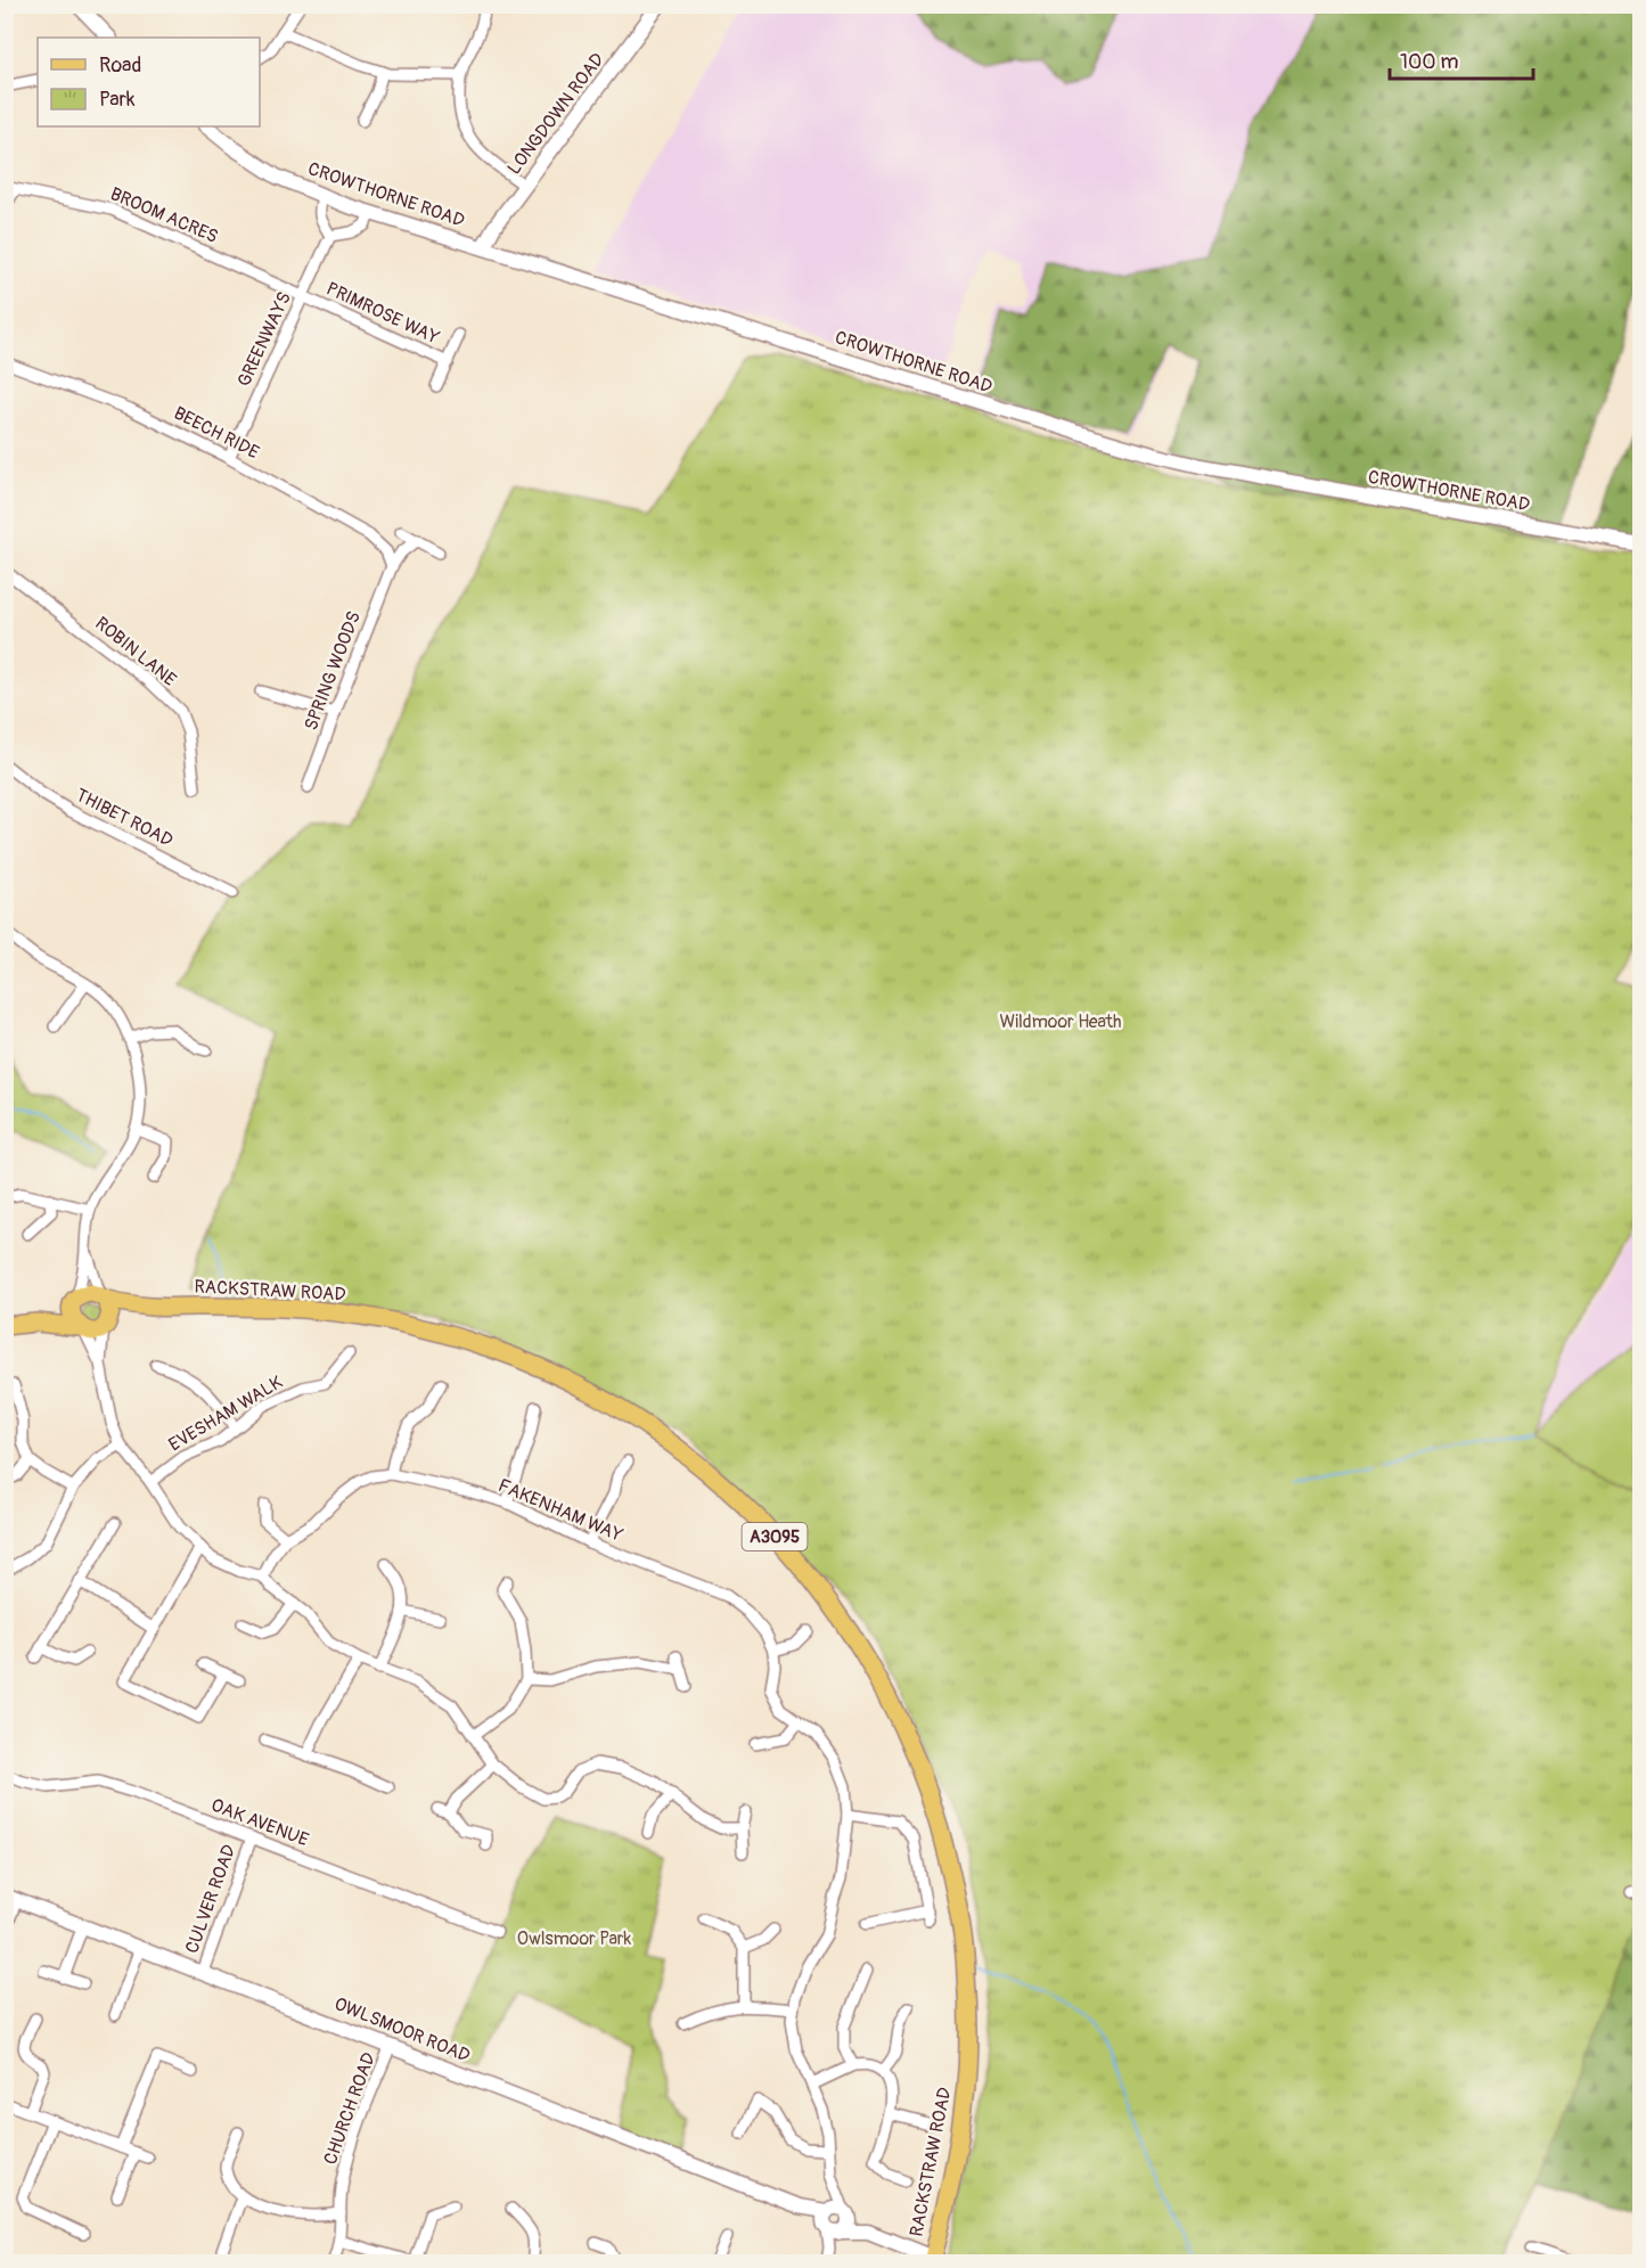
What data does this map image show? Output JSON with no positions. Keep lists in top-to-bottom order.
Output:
{
  "streets": {
    "main road": ["RACKSTRAW ROAD", "A3095"],
    "street": [
      "LONGDOWN ROAD",
      "CROWTHORNE ROAD",
      "BROOM ACRES",
      "PRIMROSE WAY",
      "GREENWAYS",
      "BEECH RIDE",
      "ROBIN LANE",
      "SPRING WOODS",
      "THIBET ROAD",
      "EVESHAM WALK",
      "FAKENHAM WAY",
      "OAK AVENUE",
      "CULVER ROAD",
      "OWLSMOOR ROAD",
      "CHURCH ROAD"
    ]
  },
  "crossings": [
    ["LONGDOWN ROAD", "CROWTHORNE ROAD"],
    ["BROOM ACRES", "PRIMROSE WAY"],
    ["BROOM ACRES", "GREENWAYS"],
    ["PRIMROSE WAY", "GREENWAYS"],
    ["GREENWAYS", "BEECH RIDE"],
    ["BEECH RIDE", "SPRING WOODS"],
    ["OAK AVENUE", "CULVER ROAD"],
    ["CULVER ROAD", "OWLSMOOR ROAD"],
    ["OWLSMOOR ROAD", "CHURCH ROAD"]
  ],
  "parks": ["Wildmoor Heath", "Owlsmoor Park"],
  "legend": ["Road", "Park"],
  "scale_bar": "100 m"
}
